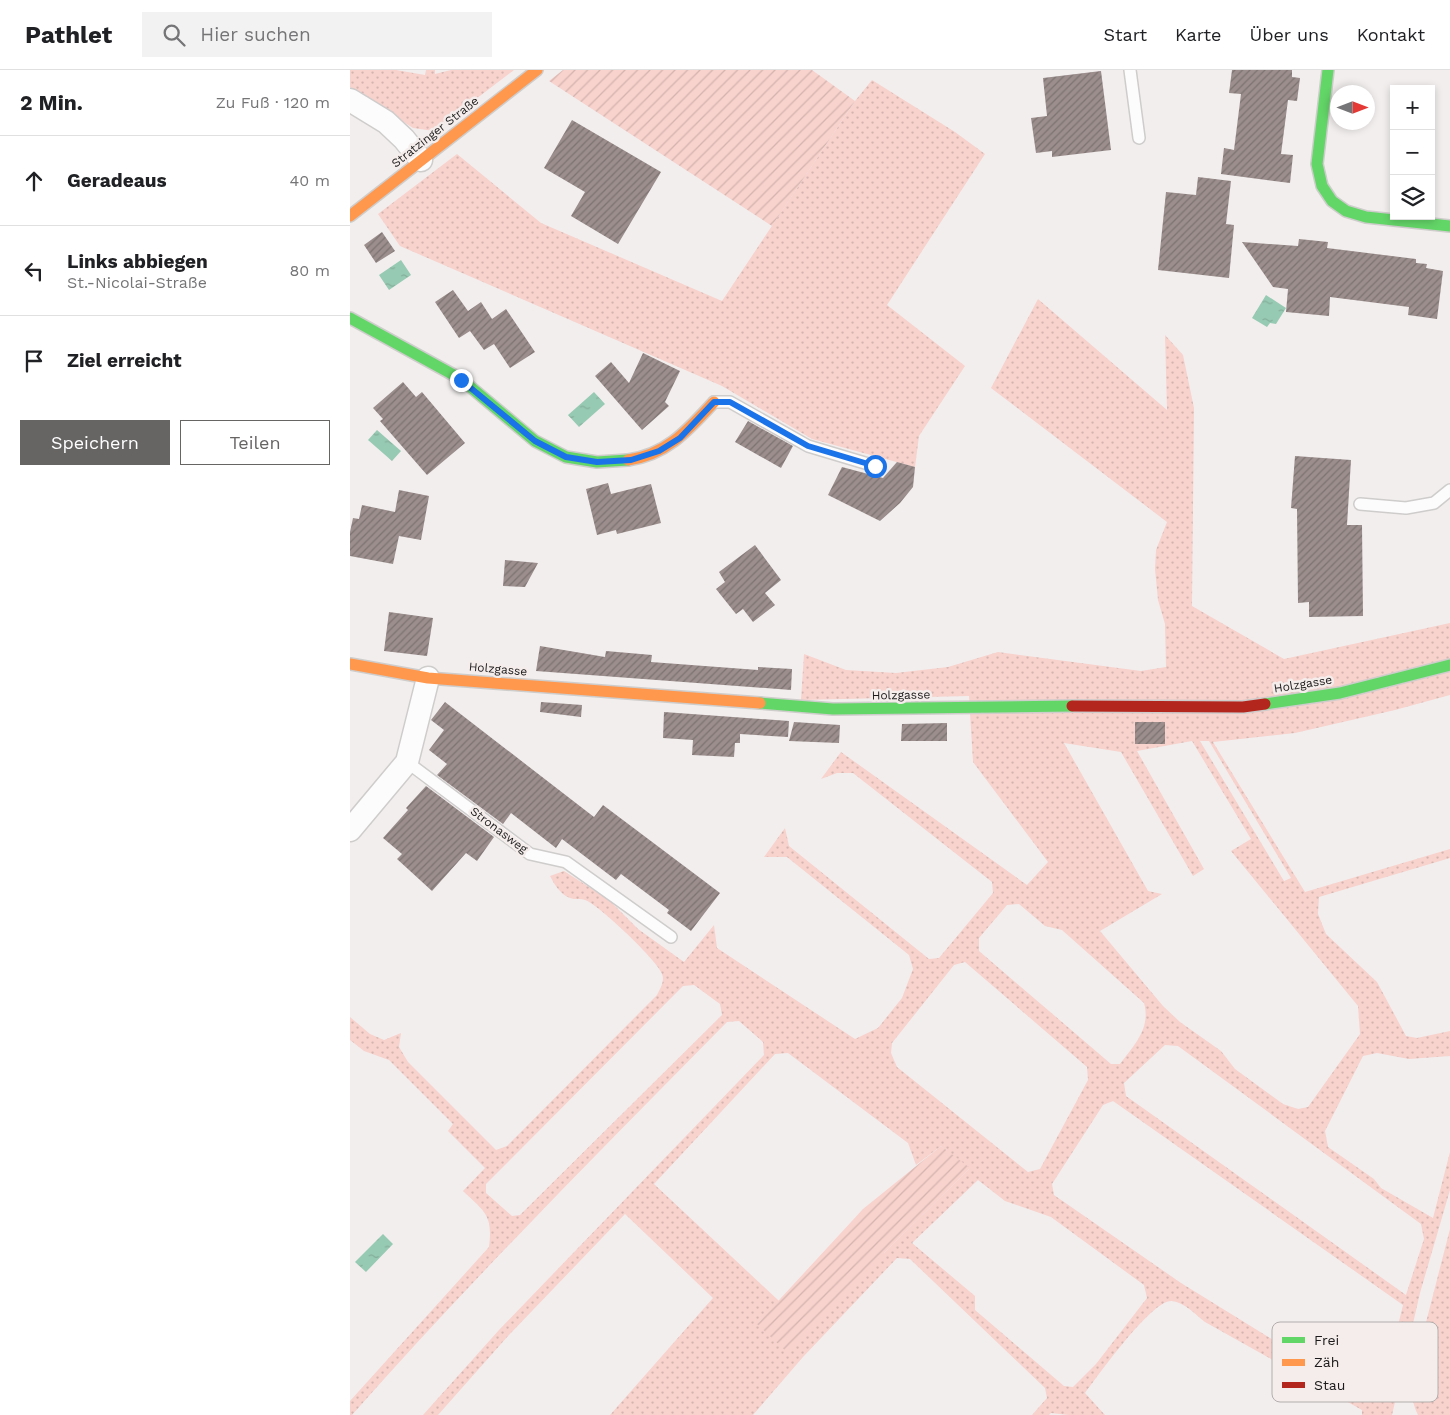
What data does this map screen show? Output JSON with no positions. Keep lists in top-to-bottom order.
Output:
{
  "streets": {
    "street": ["Stratzinger Straße", "Holzgasse"],
    "lane": ["Stronasweg"]
  },
  "legend": ["Frei", "Zäh", "Stau"],
  "north": "right",
  "page": {
    "header": "Pathlet",
    "search": "Hier suchen",
    "nav": [
      "Start",
      "Karte",
      "Über uns",
      "Kontakt"
    ],
    "heading": ["2 Min.", "Zu Fuß · 120 m"],
    "map_buttons": ["+", "−"],
    "list": [
      ["Geradeaus", "40 m"],
      ["Links abbiegen", "St.-Nicolai-Straße", "80 m"],
      "Ziel erreicht"
    ],
    "buttons": ["Speichern", "Teilen"]
  }
}
